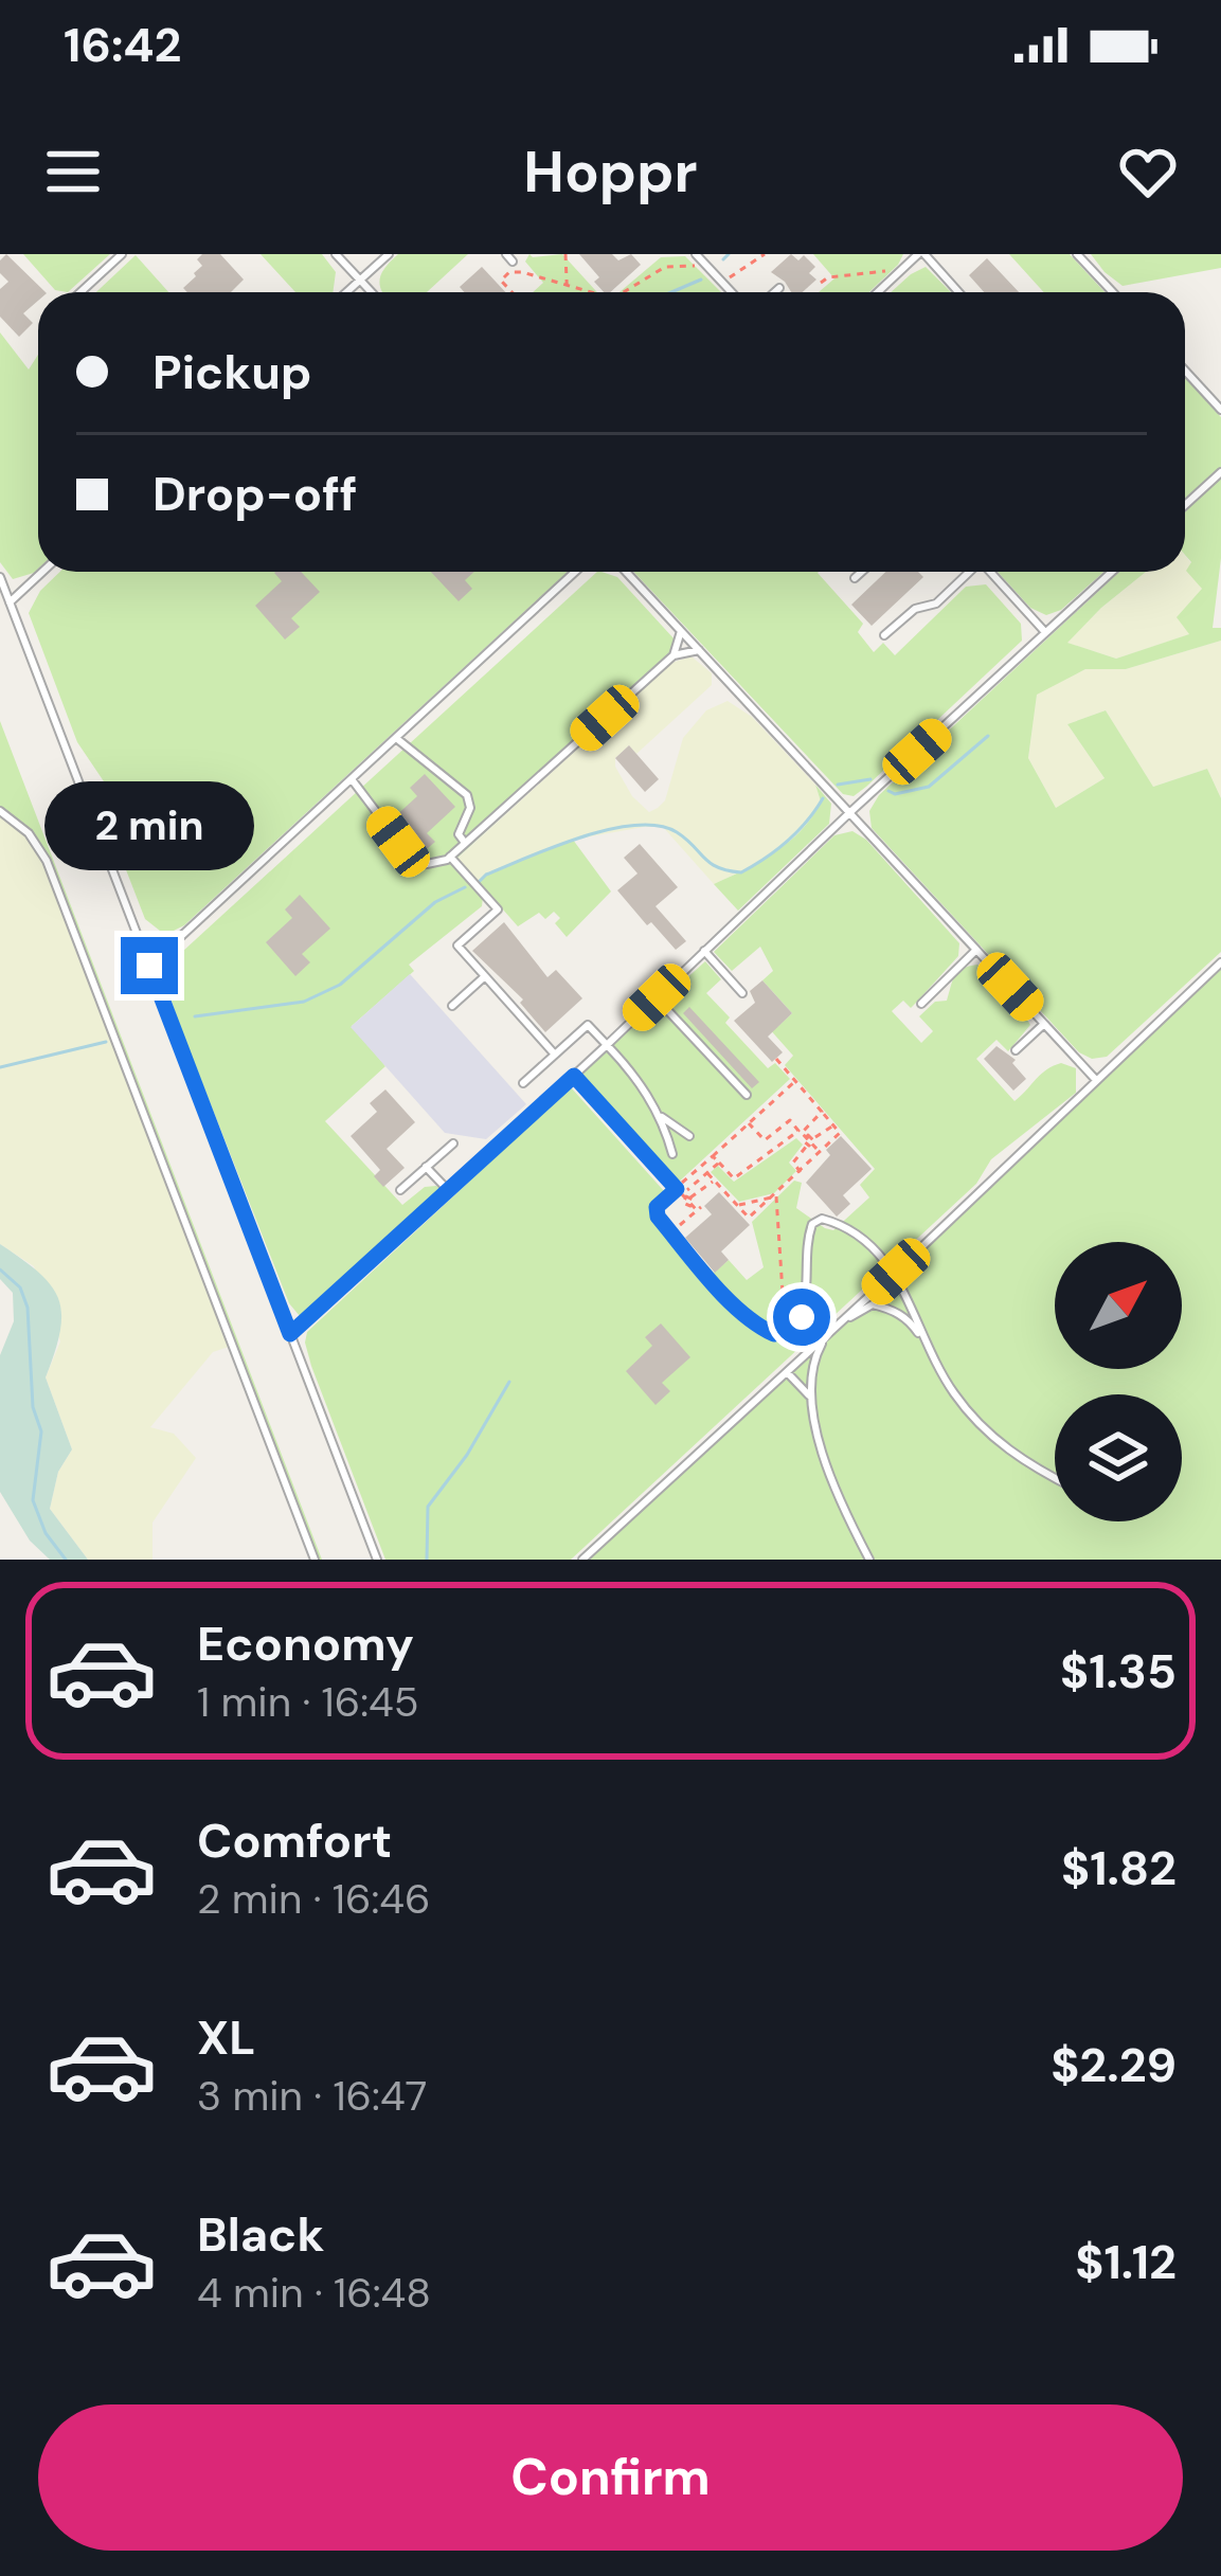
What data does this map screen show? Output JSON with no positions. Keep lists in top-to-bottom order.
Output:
{
  "north": "top right",
  "page": {
    "status": "16:42",
    "header": "Hoppr",
    "banner": ["Pickup", "Drop-off"],
    "bubble": "2 min",
    "list": [
      {
        "name": "Economy",
        "note": "1 min · 16:45",
        "value": "$1.35"
      },
      {
        "name": "Comfort",
        "note": "2 min · 16:46",
        "value": "$1.82"
      },
      {
        "name": "XL",
        "note": "3 min · 16:47",
        "value": "$2.29"
      },
      {
        "name": "Black",
        "note": "4 min · 16:48",
        "value": "$1.12"
      }
    ],
    "buttons": "Confirm"
  }
}
